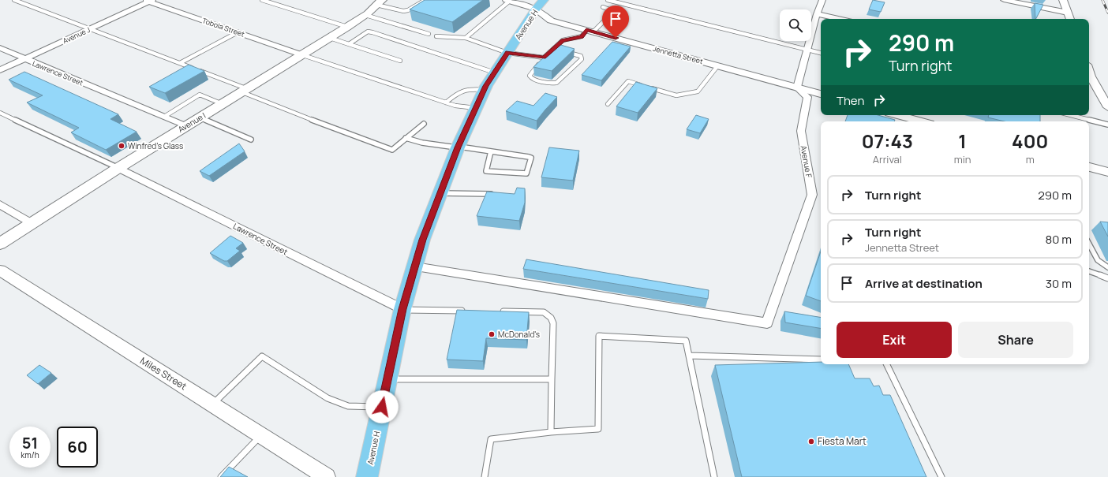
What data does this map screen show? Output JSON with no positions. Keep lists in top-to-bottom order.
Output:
{
  "streets": {
    "main road": ["Avenue H", "Avenue I"],
    "street": [
      "Tobola Street",
      "Avenue J",
      "Jennetta Street",
      "Lawrence Street",
      "Avenue F",
      "Miles Street"
    ]
  },
  "crossings": [
    ["Avenue H", "Jennetta Street"],
    ["Avenue H", "Lawrence Street"],
    ["Avenue H", "Avenue F"],
    ["Tobola Street", "Avenue J"],
    ["Tobola Street", "Avenue I"],
    ["Avenue J", "Lawrence Street"],
    ["Jennetta Street", "Avenue F"],
    ["Lawrence Street", "Avenue I"]
  ],
  "places": ["Winfred's Glass", "McDonald's", "Fiesta Mart"],
  "page": {
    "turn": ["290 m", "Turn right"],
    "then": "Then",
    "eta": [
      "07:43",
      "Arrival",
      "1",
      "min",
      "400",
      "m"
    ],
    "list": [
      {
        "name": "Turn right",
        "value": "290 m"
      },
      {
        "name": "Turn right",
        "note": "Jennetta Street",
        "value": "80 m"
      },
      {
        "name": "Arrive at destination",
        "value": "30 m"
      }
    ],
    "buttons": ["Exit", "Share"],
    "speed": "51 km/h",
    "limit": "60"
  }
}
